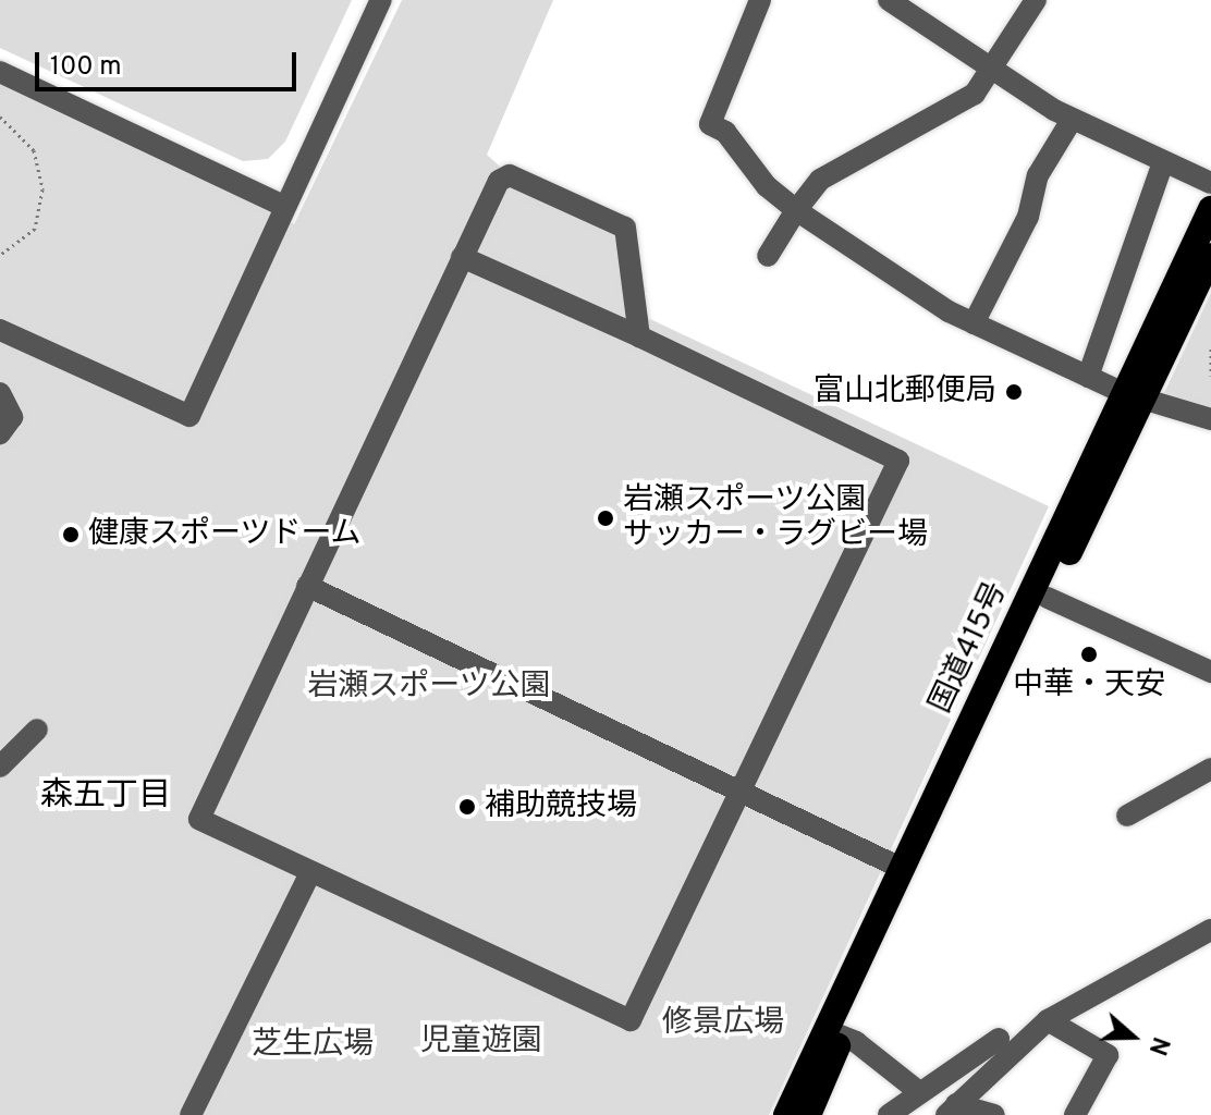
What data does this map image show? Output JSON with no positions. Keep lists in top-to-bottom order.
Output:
{
  "streets": {
    "highway": ["国道415号"]
  },
  "districts": ["森五丁目"],
  "parks": [
    "岩瀬スポーツ公園",
    "修景広場",
    "児童遊園",
    "芝生広場"
  ],
  "places": [
    "富山北郵便局",
    "岩瀬スポーツ公園 サッカー・ラグビー場",
    "健康スポーツドーム",
    "中華・天安",
    "補助競技場"
  ],
  "scale_bar": "100 m",
  "north": "right"
}
